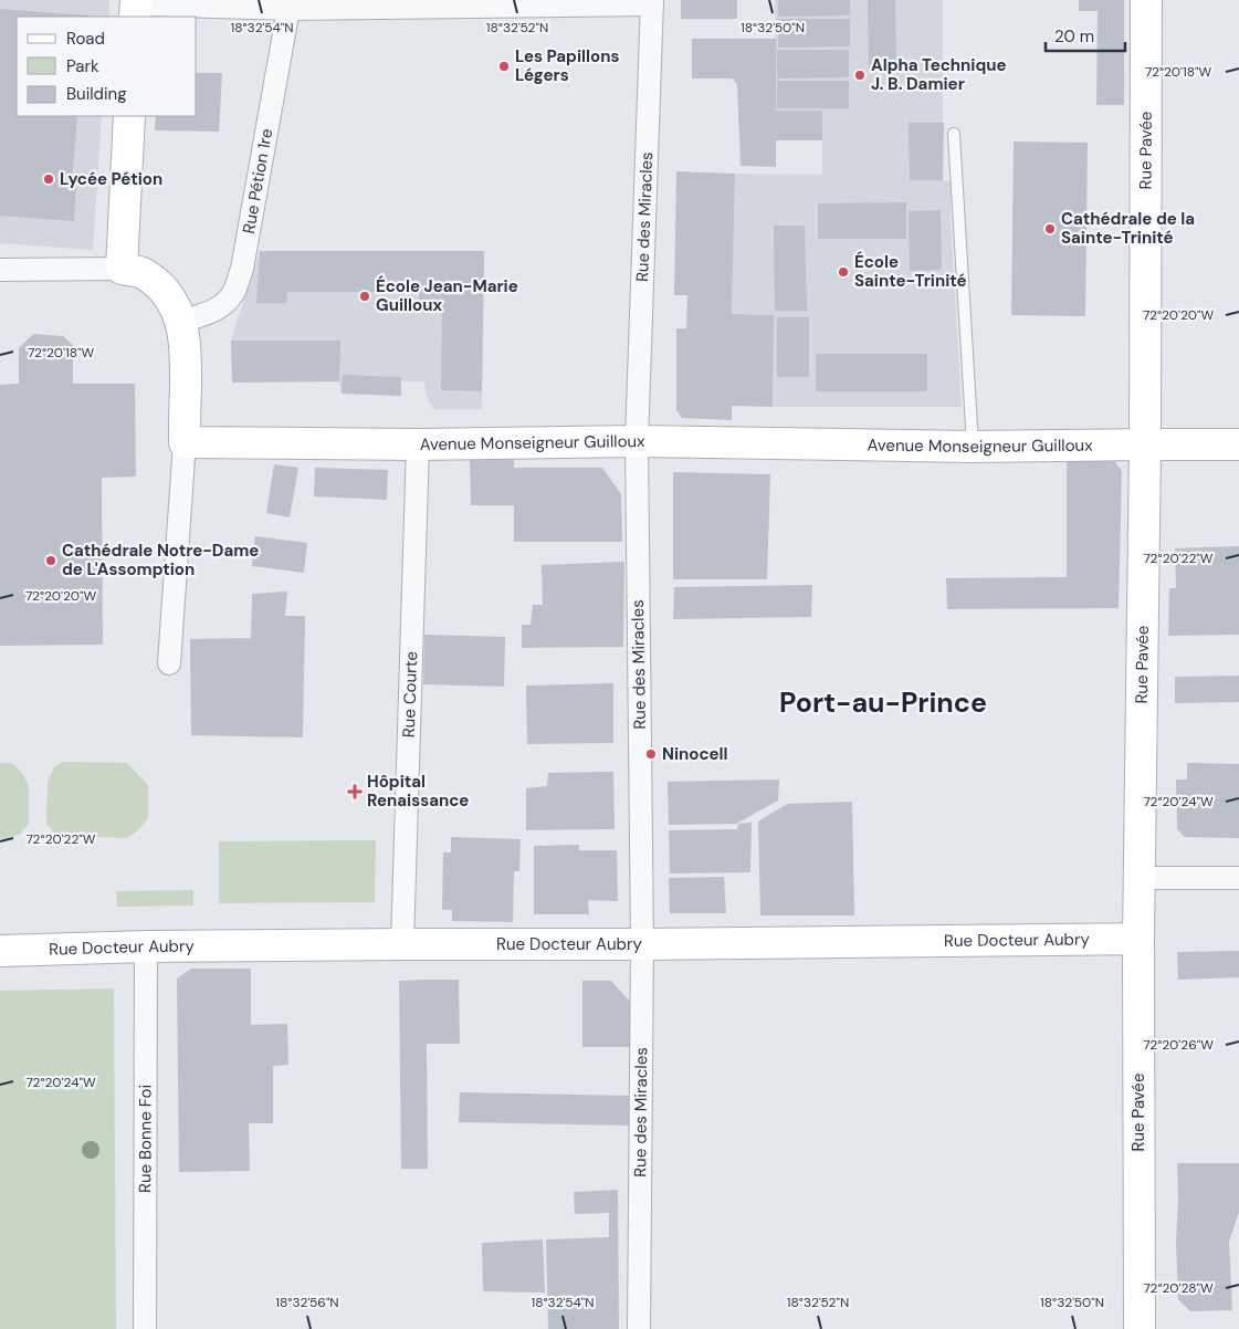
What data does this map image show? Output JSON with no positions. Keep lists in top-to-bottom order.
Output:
{
  "streets": {
    "street": [
      "Rue Pavée",
      "Rue Pétion 1re",
      "Rue des Miracles",
      "Avenue Monseigneur Guilloux",
      "Rue Courte",
      "Rue Docteur Aubry",
      "Rue Bonne Foi"
    ]
  },
  "crossings": [
    ["Rue Pavée", "Avenue Monseigneur Guilloux"],
    ["Rue Pavée", "Rue Docteur Aubry"],
    ["Rue des Miracles", "Avenue Monseigneur Guilloux"],
    ["Rue des Miracles", "Rue Docteur Aubry"],
    ["Avenue Monseigneur Guilloux", "Rue Courte"],
    ["Rue Courte", "Rue Docteur Aubry"],
    ["Rue Docteur Aubry", "Rue Bonne Foi"]
  ],
  "districts": ["Port-au-Prince"],
  "places": {
    "other": [
      "Les Papillons Légers",
      "Alpha Technique J. B. Damier",
      "Lycée Pétion",
      "Cathédrale de la Sainte-Trinité",
      "École Sainte-Trinité",
      "École Jean-Marie Guilloux",
      "Cathédrale Notre-Dame de L'Assomption",
      "Ninocell"
    ],
    "health": ["Hôpital Renaissance"]
  },
  "legend": ["Road", "Park", "Building"],
  "scale_bar": "20 m",
  "coordinates": [
    "18°32'54\"N",
    "18°32'52\"N",
    "18°32'50\"N",
    "72°20'18\"W",
    "72°20'20\"W",
    "72°20'22\"W",
    "72°20'24\"W",
    "72°20'26\"W",
    "72°20'28\"W",
    "18°32'56\"N"
  ]
}
